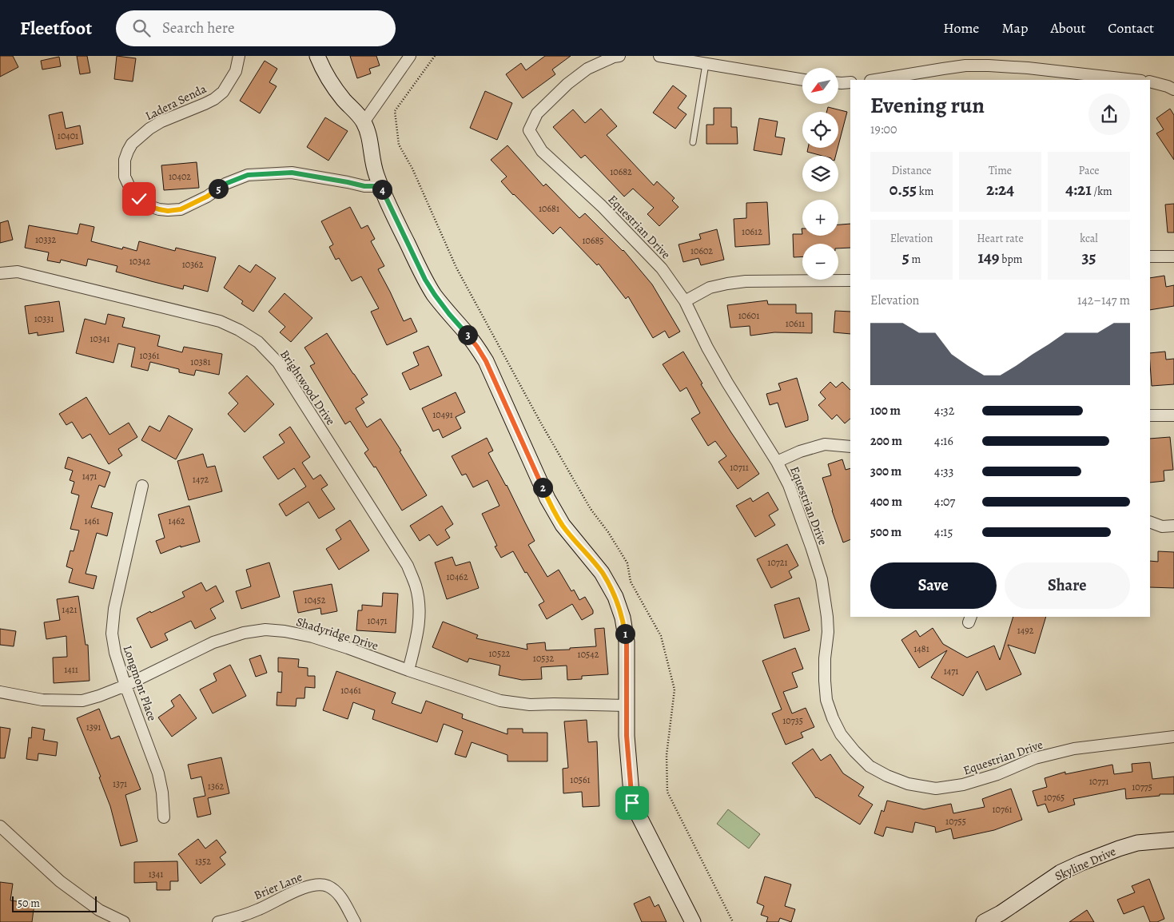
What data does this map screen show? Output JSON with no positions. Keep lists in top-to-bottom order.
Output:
{
  "streets": {
    "street": [
      "Ladera Senda",
      "Equestrian Drive",
      "Brightwood Drive",
      "Shadyridge Drive",
      "Longmont Place",
      "Skyline Drive",
      "Brier Lane"
    ]
  },
  "crossings": [
    ["Brightwood Drive", "Shadyridge Drive"],
    ["Shadyridge Drive", "Longmont Place"]
  ],
  "house_numbers": [
    "10401",
    "10682",
    "10402",
    "10681",
    "10612",
    "10332",
    "10685",
    "10602",
    "10342",
    "10362",
    "10601",
    "10331",
    "10611",
    "10341",
    "10361",
    "10381",
    "10491",
    "10711",
    "1471",
    "1472",
    "1461",
    "1462",
    "10721",
    "10462",
    "10452",
    "1421",
    "10471",
    "1492",
    "1481",
    "10522",
    "10542",
    "10532",
    "1411",
    "1471",
    "10461",
    "10735",
    "1391",
    "10561",
    "10771",
    "1371",
    "1362",
    "10775",
    "10765",
    "10761",
    "10755",
    "1352",
    "1341"
  ],
  "scale_bar": "50 m",
  "north": "bottom left",
  "page": {
    "header": "Fleetfoot",
    "search": "Search here",
    "nav": [
      "Home",
      "Map",
      "About",
      "Contact"
    ],
    "map_buttons": ["+", "−"],
    "heading": ["Evening run", "19:00"],
    "stats": [
      ["Distance", "0.55 km"],
      ["Time", "2:24"],
      ["Pace", "4:21 /km"],
      ["Elevation", "5 m"],
      ["Heart rate", "149 bpm"],
      ["kcal", "35"]
    ],
    "pins": [
      "5",
      "4",
      "3",
      "2",
      "1"
    ],
    "chart": ["Elevation", "142–147 m"],
    "list": [
      {
        "name": "100 m",
        "note": "4:32"
      },
      {
        "name": "200 m",
        "note": "4:16"
      },
      {
        "name": "300 m",
        "note": "4:33"
      },
      {
        "name": "400 m",
        "note": "4:07"
      },
      {
        "name": "500 m",
        "note": "4:15"
      }
    ],
    "buttons": ["Save", "Share"],
    "scale": "50 m"
  }
}
